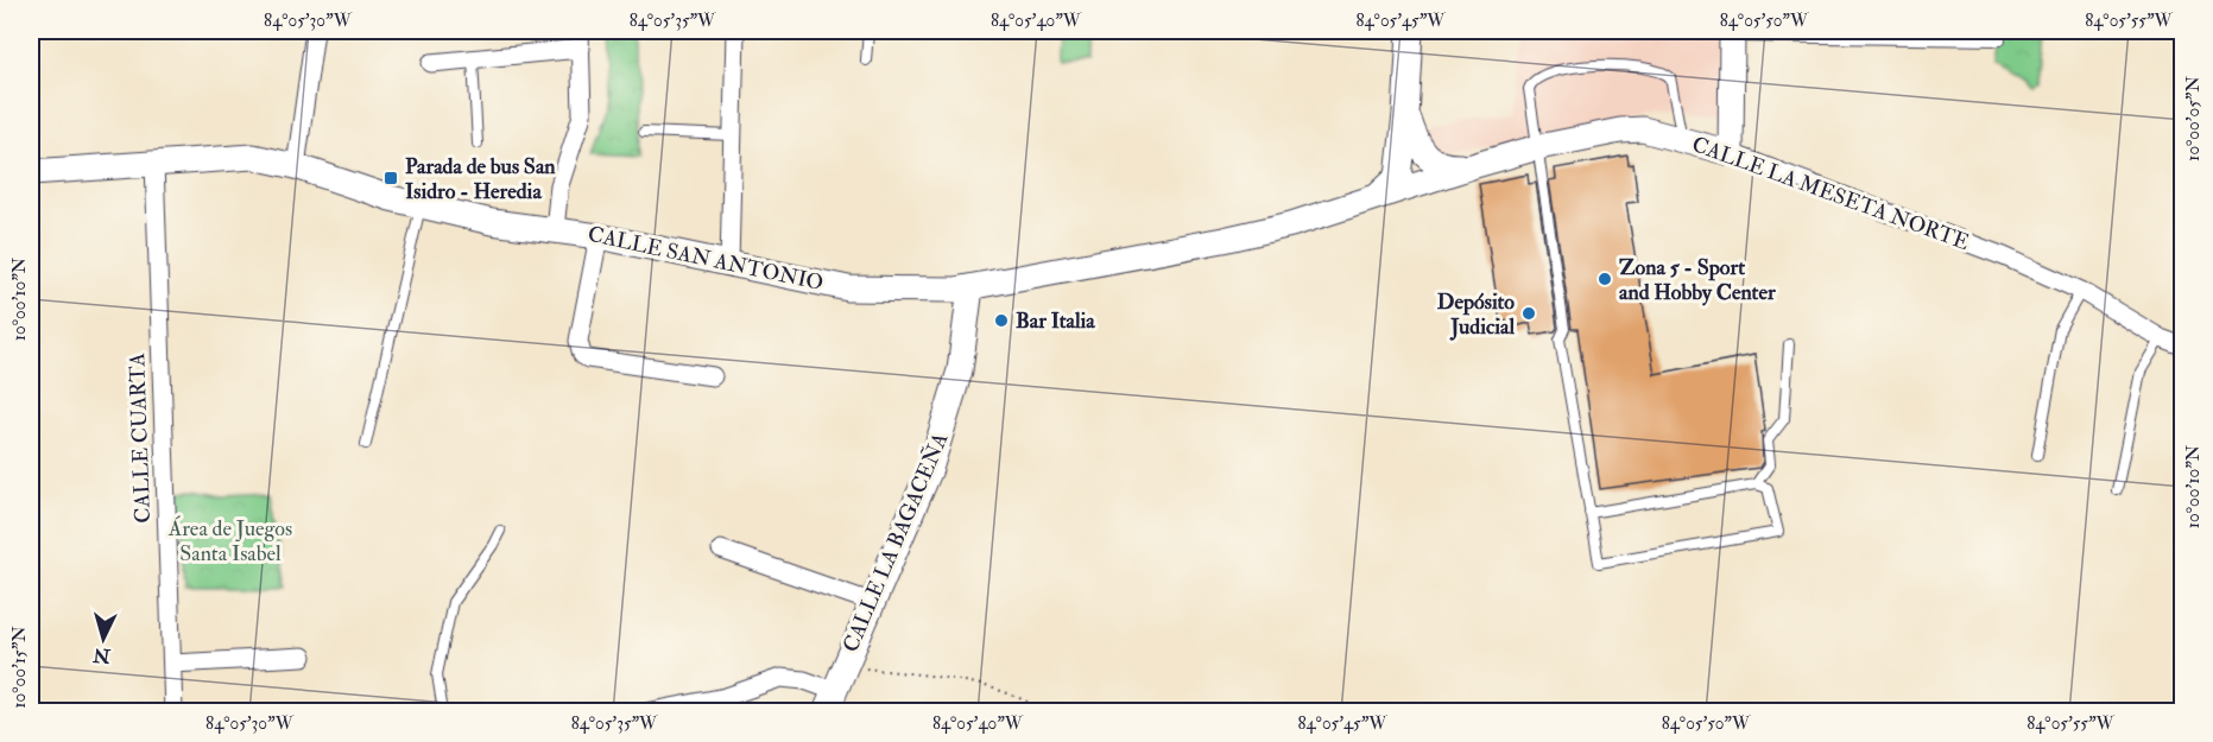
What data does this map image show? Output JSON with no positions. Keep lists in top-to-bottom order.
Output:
{
  "streets": {
    "main road": ["CALLE LA MESETA NORTE", "CALLE SAN ANTONIO", "CALLE LA BAGACEÑA"],
    "street": ["CALLE CUARTA"]
  },
  "crossings": [
    ["CALLE LA MESETA NORTE", "CALLE SAN ANTONIO"],
    ["CALLE SAN ANTONIO", "CALLE CUARTA"],
    ["CALLE SAN ANTONIO", "CALLE LA BAGACEÑA"]
  ],
  "parks": ["Área de Juegos Santa Isabel"],
  "places": {
    "transit": ["Parada de bus San Isidro - Heredia"],
    "other": ["Zona 5 - Sport and Hobby Center", "Depósito Judicial", "Bar Italia"]
  },
  "north": "bottom",
  "coordinates": [
    "84°05'30\"W",
    "84°05'35\"W",
    "84°05'40\"W",
    "84°05'45\"W",
    "84°05'50\"W",
    "84°05'55\"W",
    "10°00'05\"N",
    "10°00'10\"N",
    "10°00'15\"N"
  ]
}
